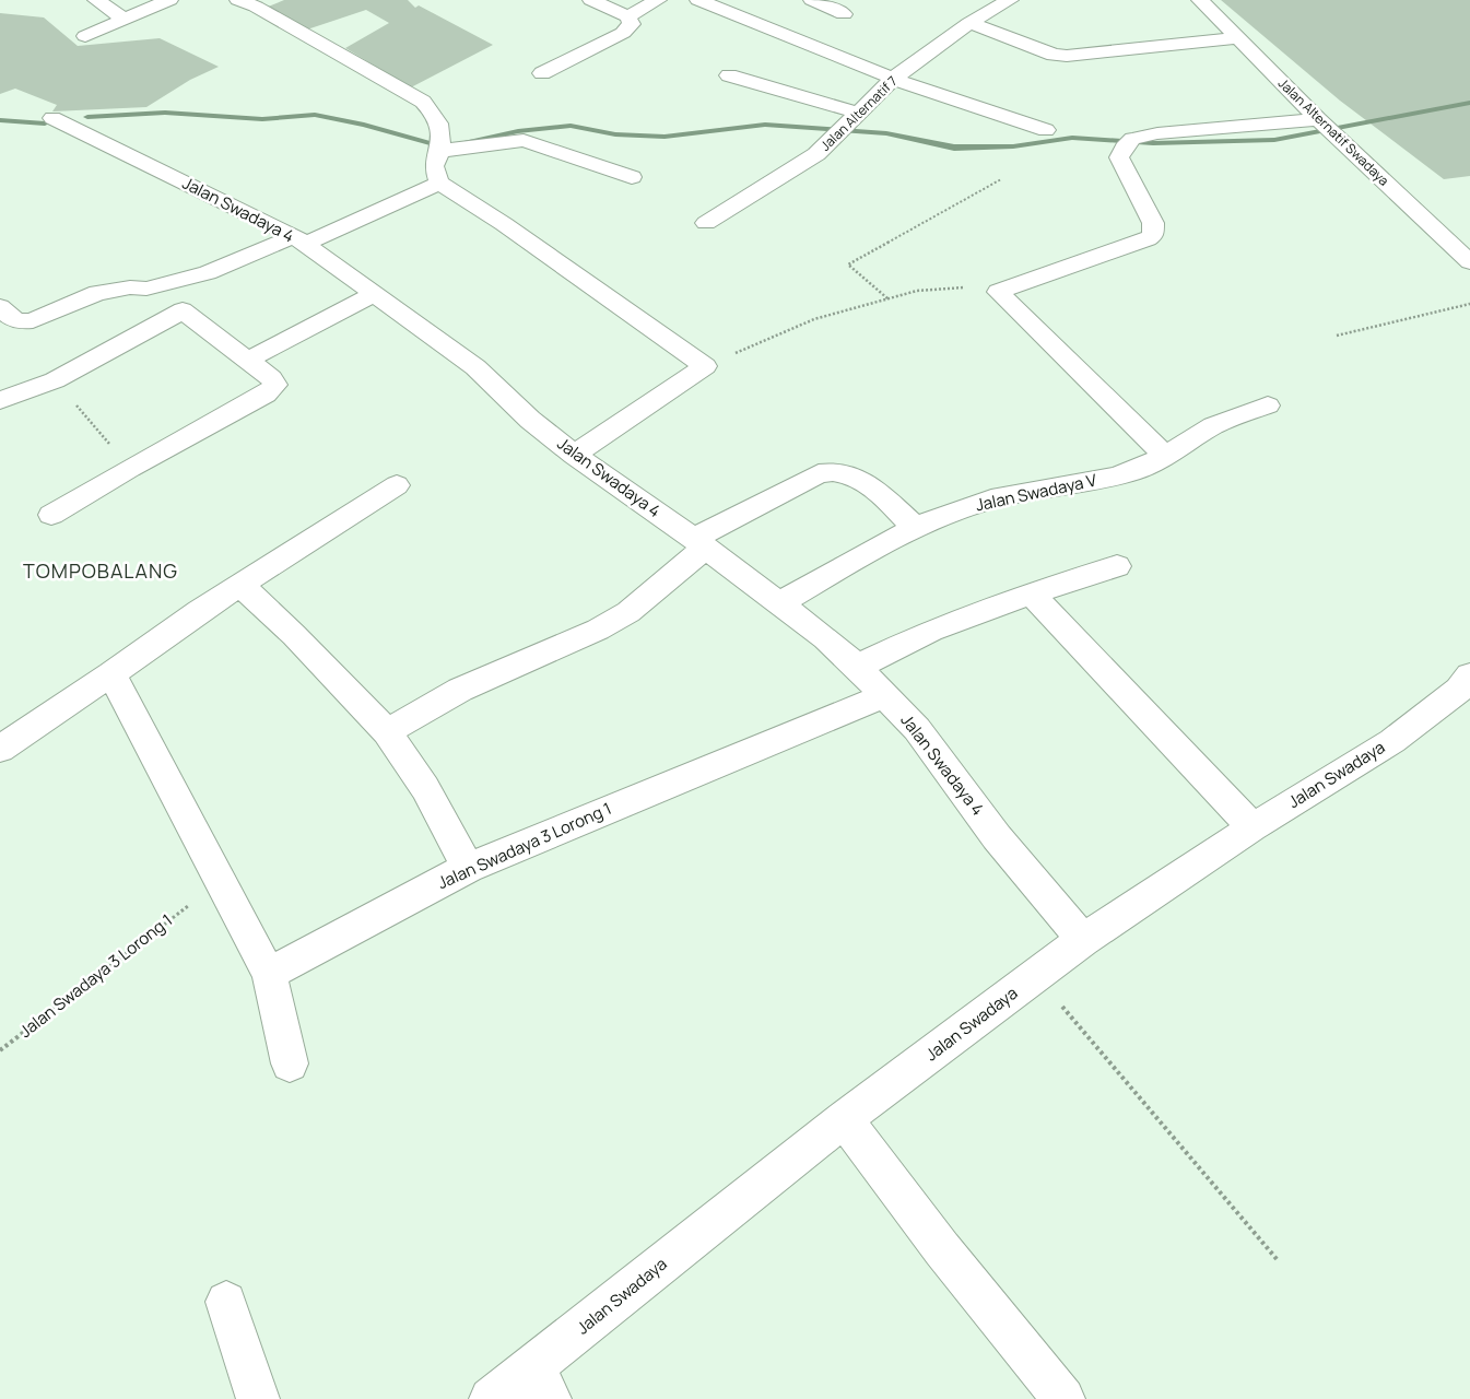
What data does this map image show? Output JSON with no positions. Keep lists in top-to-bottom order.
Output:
{
  "streets": {
    "street": [
      "Jalan Alternatif 7",
      "Jalan Alternatif Swadaya",
      "Jalan Swadaya 4",
      "Jalan Swadaya V",
      "Jalan Swadaya",
      "Jalan Swadaya 3 Lorong 1"
    ]
  },
  "crossings": [
    ["Jalan Swadaya 4", "Jalan Swadaya V"],
    ["Jalan Swadaya 4", "Jalan Swadaya"],
    ["Jalan Swadaya 4", "Jalan Swadaya 3 Lorong 1"]
  ],
  "districts": ["TOMPOBALANG"]
}
